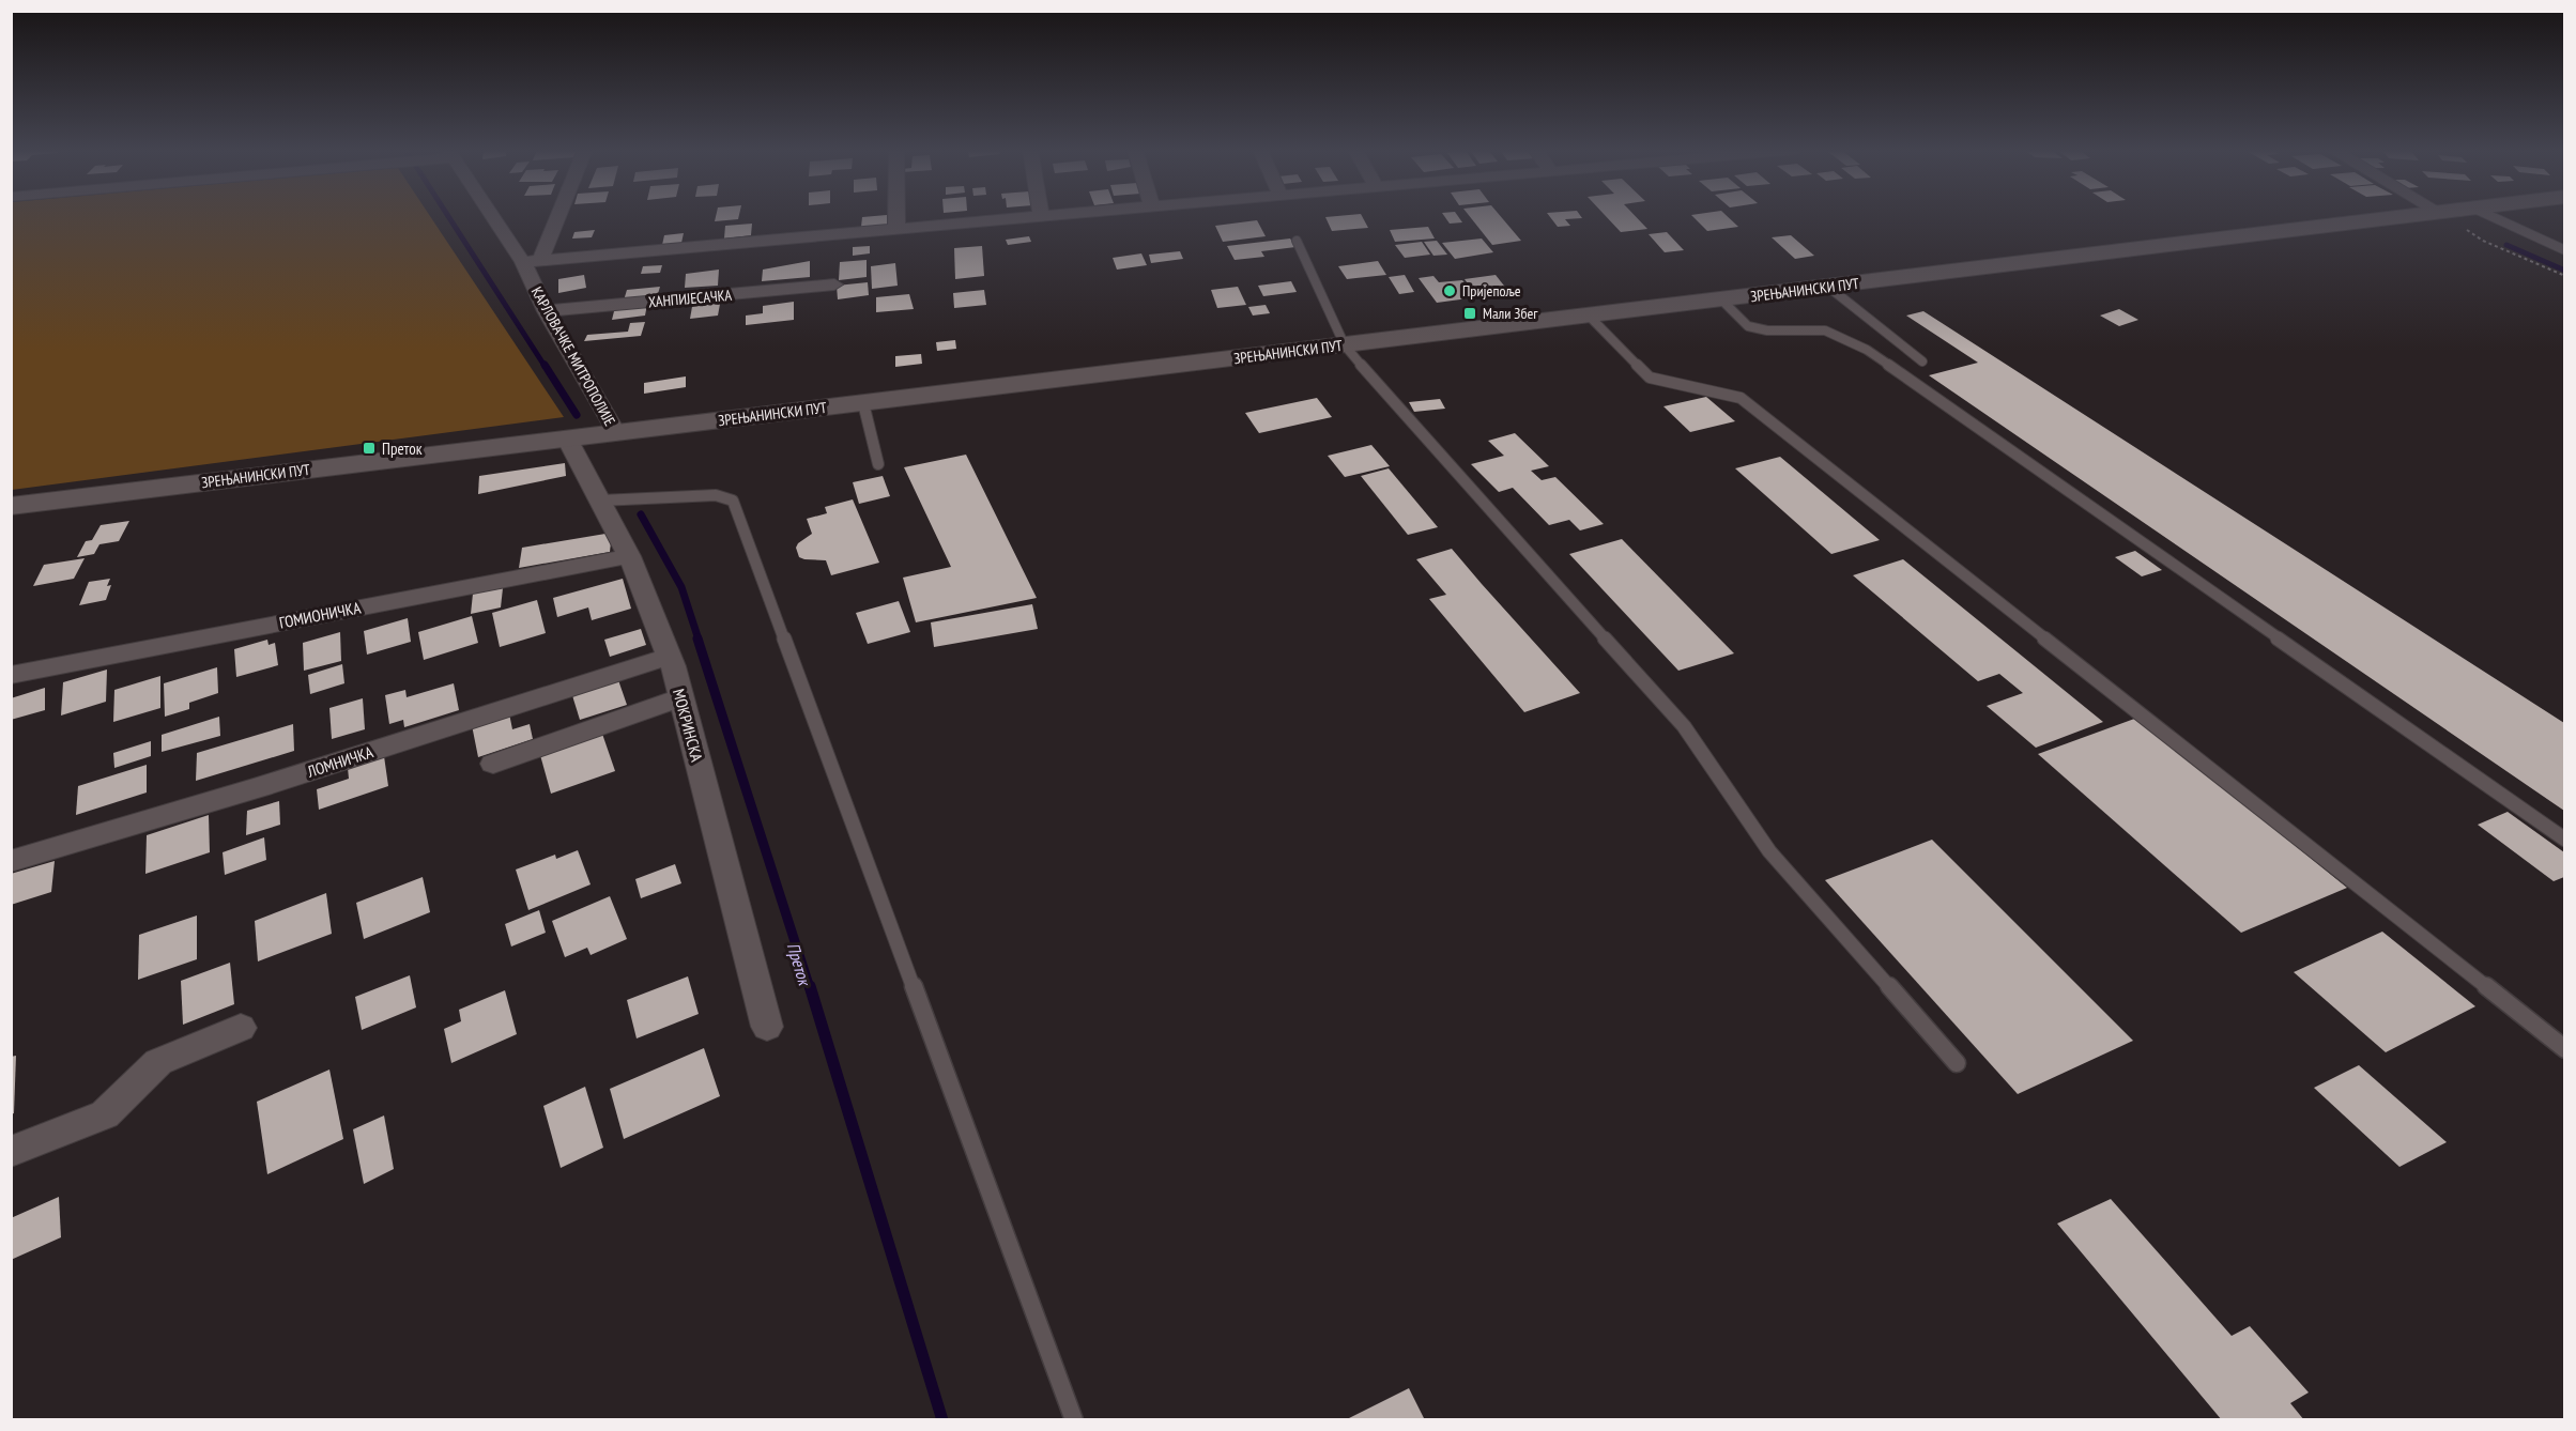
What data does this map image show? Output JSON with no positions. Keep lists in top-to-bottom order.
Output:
{
  "streets": {
    "main road": ["ЗРЕЊАНИНСКИ ПУТ"],
    "street": [
      "ХАНПИЈЕСАЧКА",
      "КАРЛОВАЧКЕ МИТРОПОЛИЈЕ",
      "ГОМИОНИЧКА",
      "МОКРИНСКА",
      "ЛОМНИЧКА"
    ]
  },
  "crossings": [
    ["ЗРЕЊАНИНСКИ ПУТ", "КАРЛОВАЧКЕ МИТРОПОЛИЈЕ"],
    ["ЗРЕЊАНИНСКИ ПУТ", "МОКРИНСКА"],
    ["ХАНПИЈЕСАЧКА", "КАРЛОВАЧКЕ МИТРОПОЛИЈЕ"],
    ["ГОМИОНИЧКА", "МОКРИНСКА"],
    ["МОКРИНСКА", "ЛОМНИЧКА"]
  ],
  "water": ["Преток"],
  "places": {
    "other": ["Пријепоље"],
    "transit": ["Мали Збег", "Преток"]
  }
}
